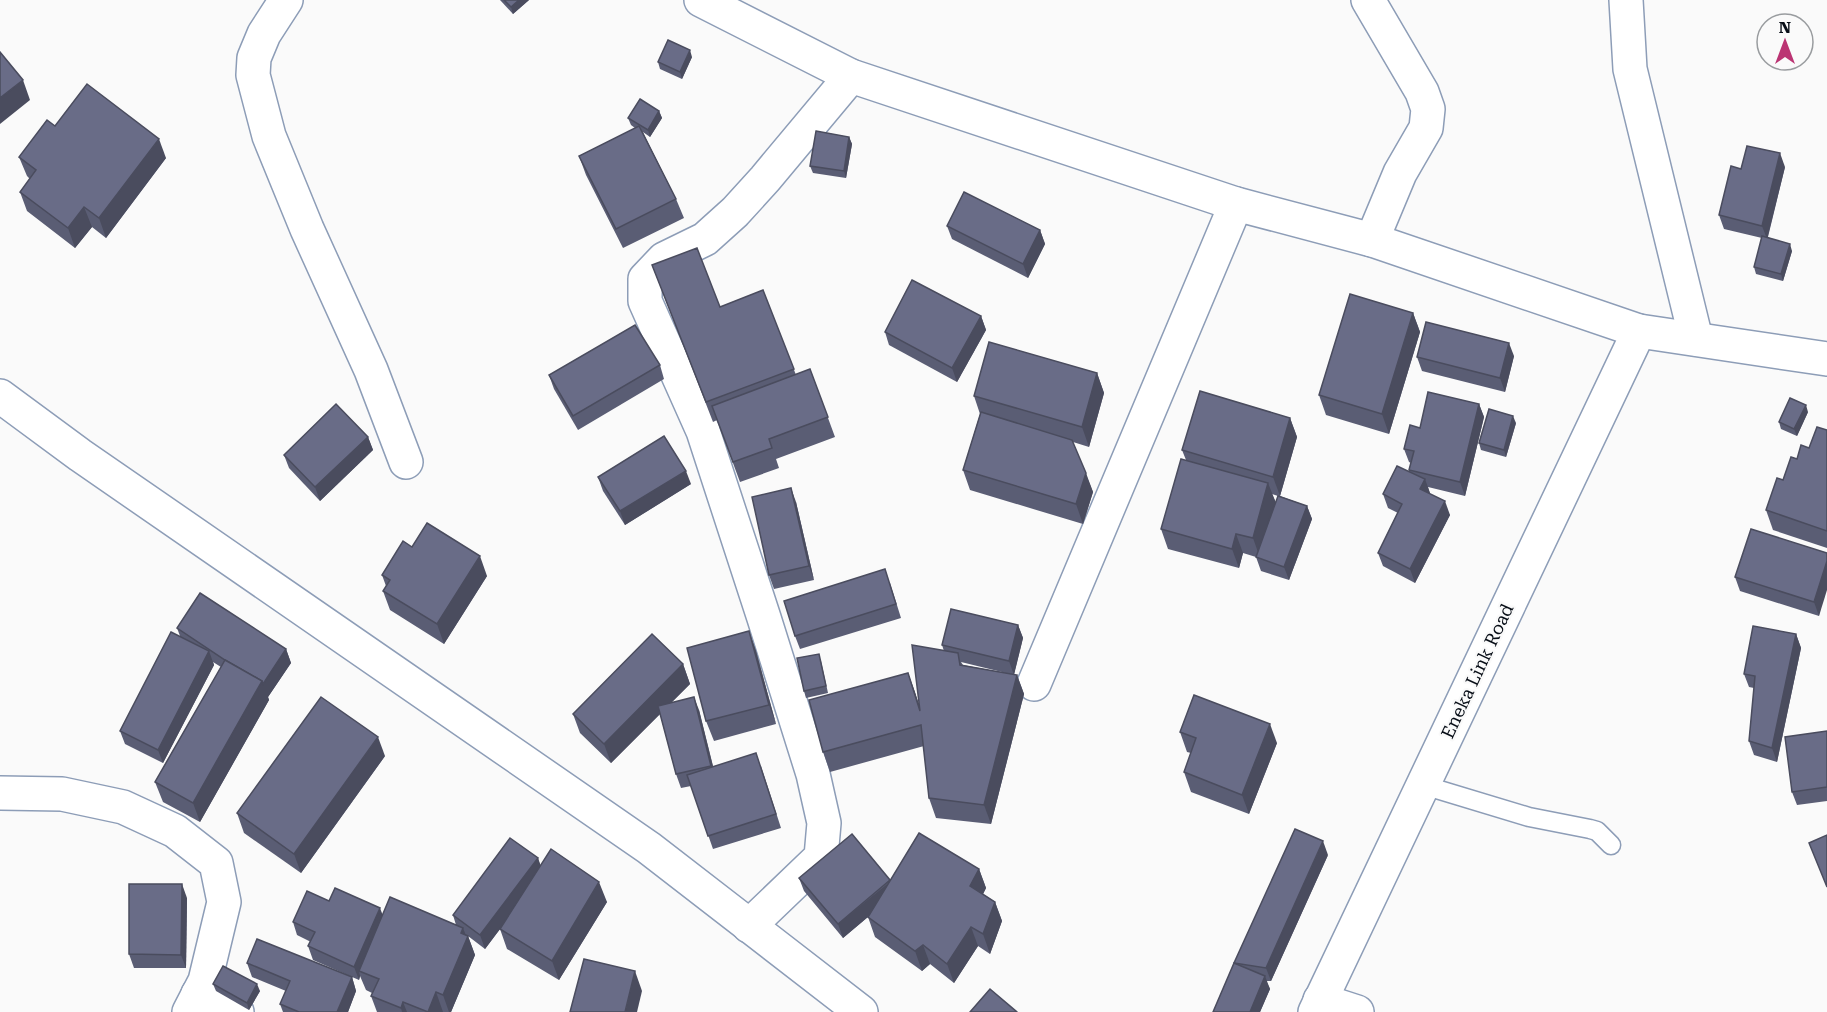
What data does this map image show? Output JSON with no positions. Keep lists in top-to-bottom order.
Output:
{
  "streets": {
    "street": ["Eneka Link Road"]
  },
  "north": "top"
}
